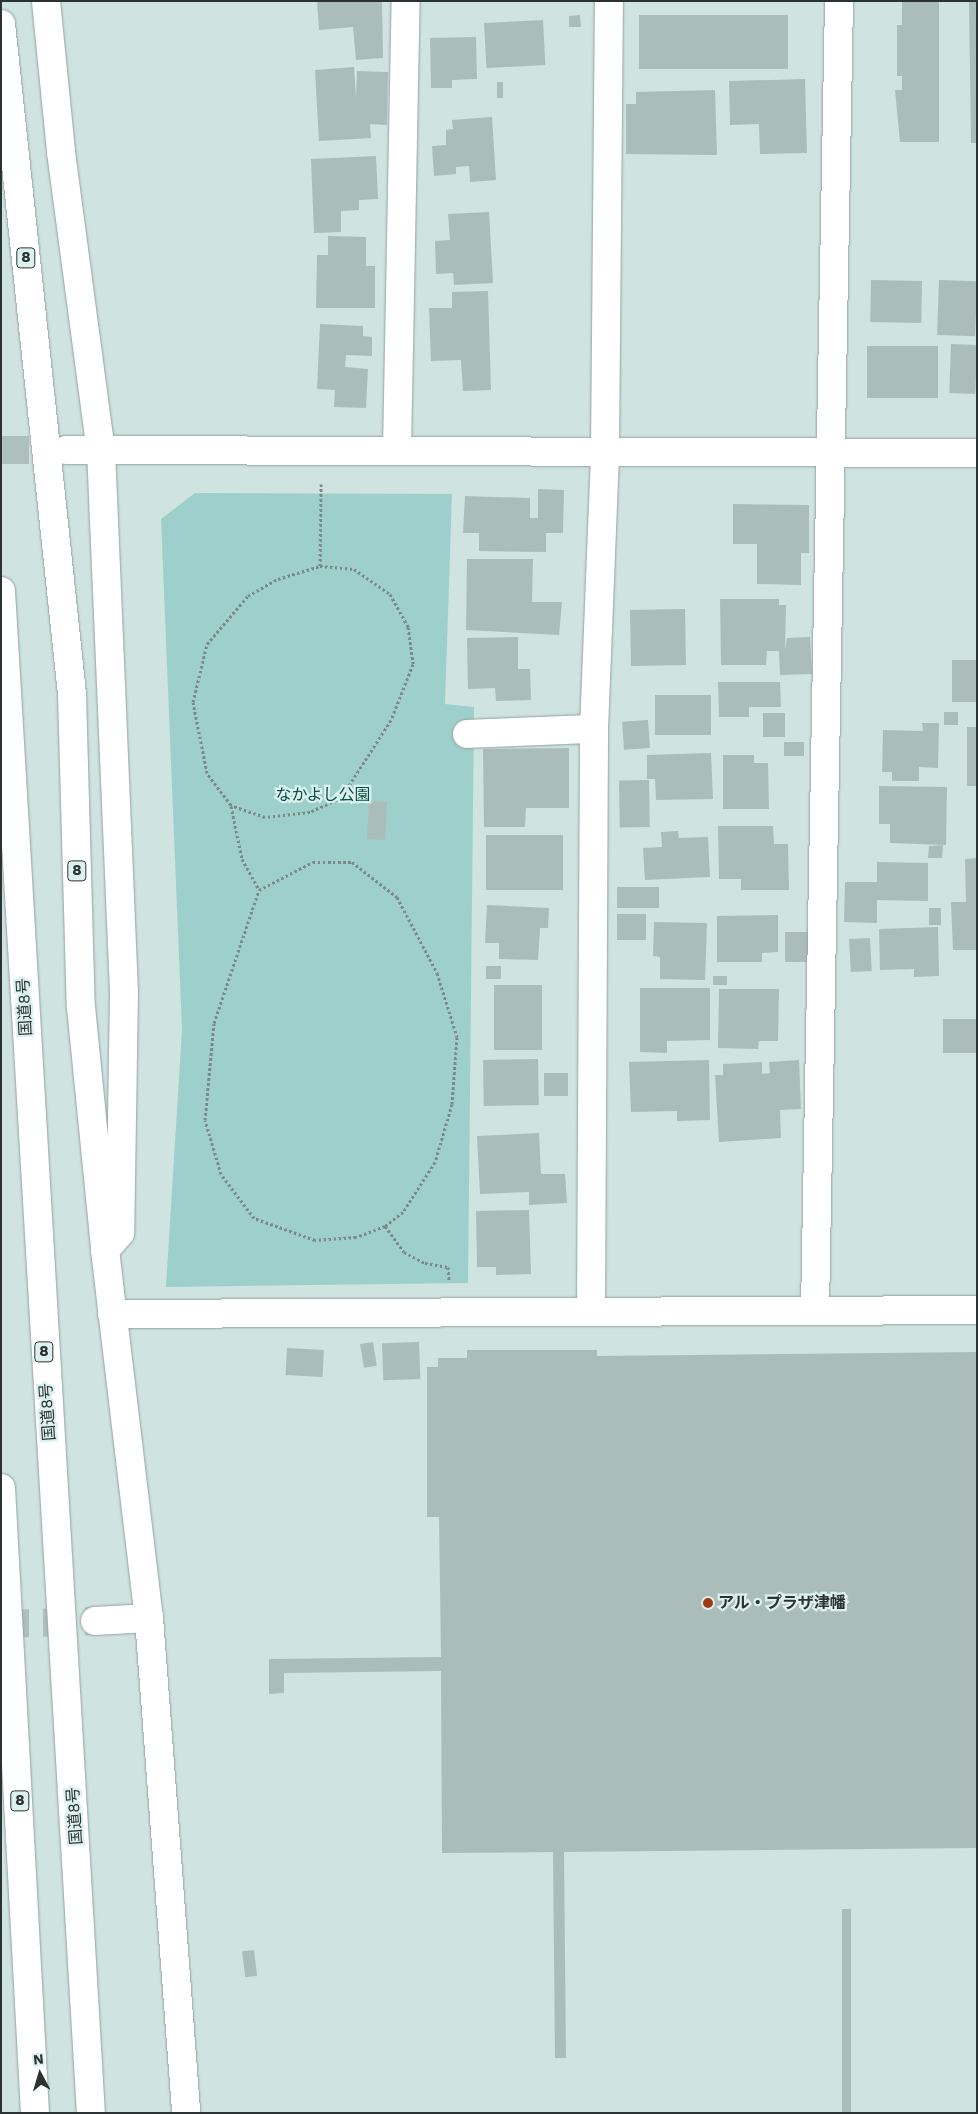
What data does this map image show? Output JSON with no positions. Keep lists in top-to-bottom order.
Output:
{
  "streets": {
    "main road": ["8", "国道8号"]
  },
  "parks": ["なかよし公園"],
  "places": ["アル・プラザ津幡"],
  "north": "top"
}
